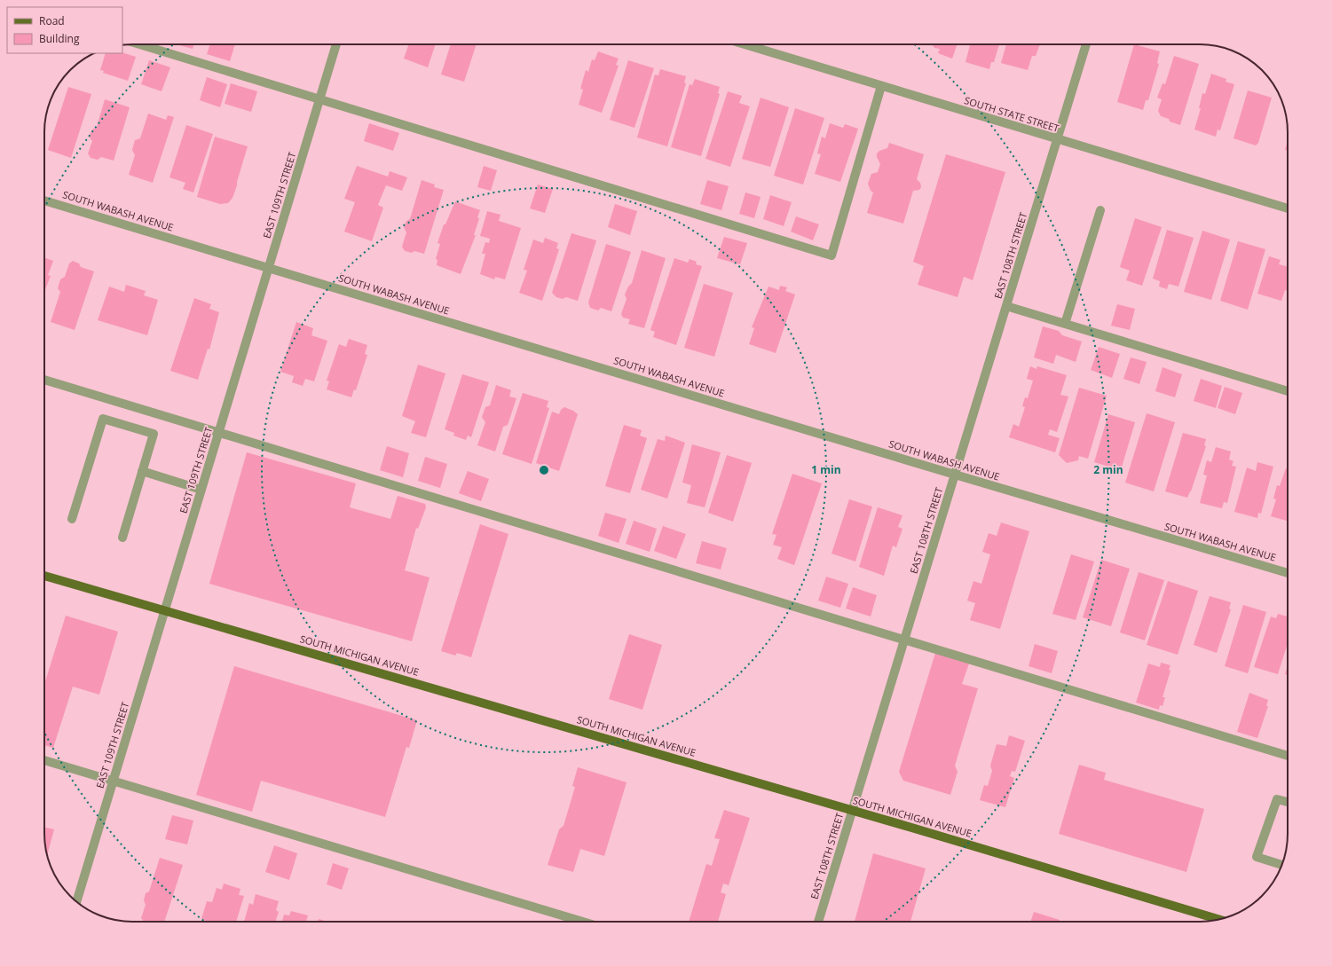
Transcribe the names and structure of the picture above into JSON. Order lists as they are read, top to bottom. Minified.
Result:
{"streets":{"main road":["SOUTH MICHIGAN AVENUE"],"street":["SOUTH STATE STREET","EAST 109TH STREET","SOUTH WABASH AVENUE","EAST 108TH STREET"]},"crossings":[["SOUTH STATE STREET","EAST 108TH STREET"],["EAST 109TH STREET","SOUTH WABASH AVENUE"],["EAST 109TH STREET","SOUTH MICHIGAN AVENUE"],["SOUTH WABASH AVENUE","EAST 108TH STREET"],["EAST 108TH STREET","SOUTH MICHIGAN AVENUE"]],"legend":["Road","Building"],"rings":["1 min","2 min"]}
